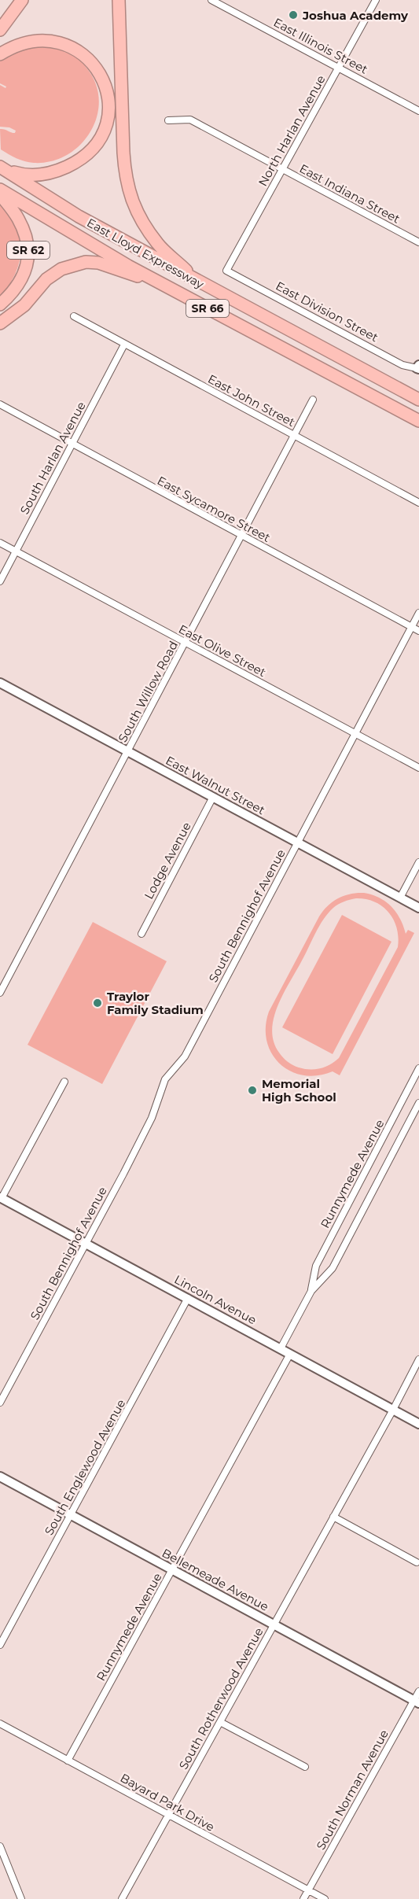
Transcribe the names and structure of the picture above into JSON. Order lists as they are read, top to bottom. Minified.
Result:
{"streets":{"highway":["SR 62","East Lloyd Expressway","SR 66"],"street":["East Illinois Street","North Harlan Avenue","East Indiana Street","East Division Street","East John Street","South Harlan Avenue","East Sycamore Street","East Olive Street","South Willow Road","East Walnut Street","Lodge Avenue","South Bennighof Avenue","Runnymede Avenue","Lincoln Avenue","South Englewood Avenue","Bellemeade Avenue","South Rotherwood Avenue","South Norman Avenue","Bayard Park Drive"]},"crossings":[["East Illinois Street","North Harlan Avenue"],["North Harlan Avenue","East Indiana Street"],["North Harlan Avenue","East Division Street"],["East Lloyd Expressway","SR 66"],["East John Street","South Harlan Avenue"],["East John Street","South Willow Road"],["South Harlan Avenue","East Sycamore Street"],["South Harlan Avenue","East Olive Street"],["East Sycamore Street","South Willow Road"],["East Sycamore Street","South Bennighof Avenue"],["East Olive Street","South Willow Road"],["East Olive Street","South Bennighof Avenue"],["South Willow Road","East Walnut Street"],["East Walnut Street","Lodge Avenue"],["East Walnut Street","South Bennighof Avenue"],["South Bennighof Avenue","Lincoln Avenue"],["Runnymede Avenue","Lincoln Avenue"],["Runnymede Avenue","Bellemeade Avenue"],["Runnymede Avenue","Bayard Park Drive"],["Lincoln Avenue","South Englewood Avenue"],["Lincoln Avenue","South Rotherwood Avenue"],["South Englewood Avenue","Bellemeade Avenue"],["Bellemeade Avenue","South Rotherwood Avenue"],["Bellemeade Avenue","South Norman Avenue"],["South Rotherwood Avenue","Bayard Park Drive"],["South Norman Avenue","Bayard Park Drive"]],"places":["Joshua Academy","Traylor Family Stadium","Memorial High School"]}
